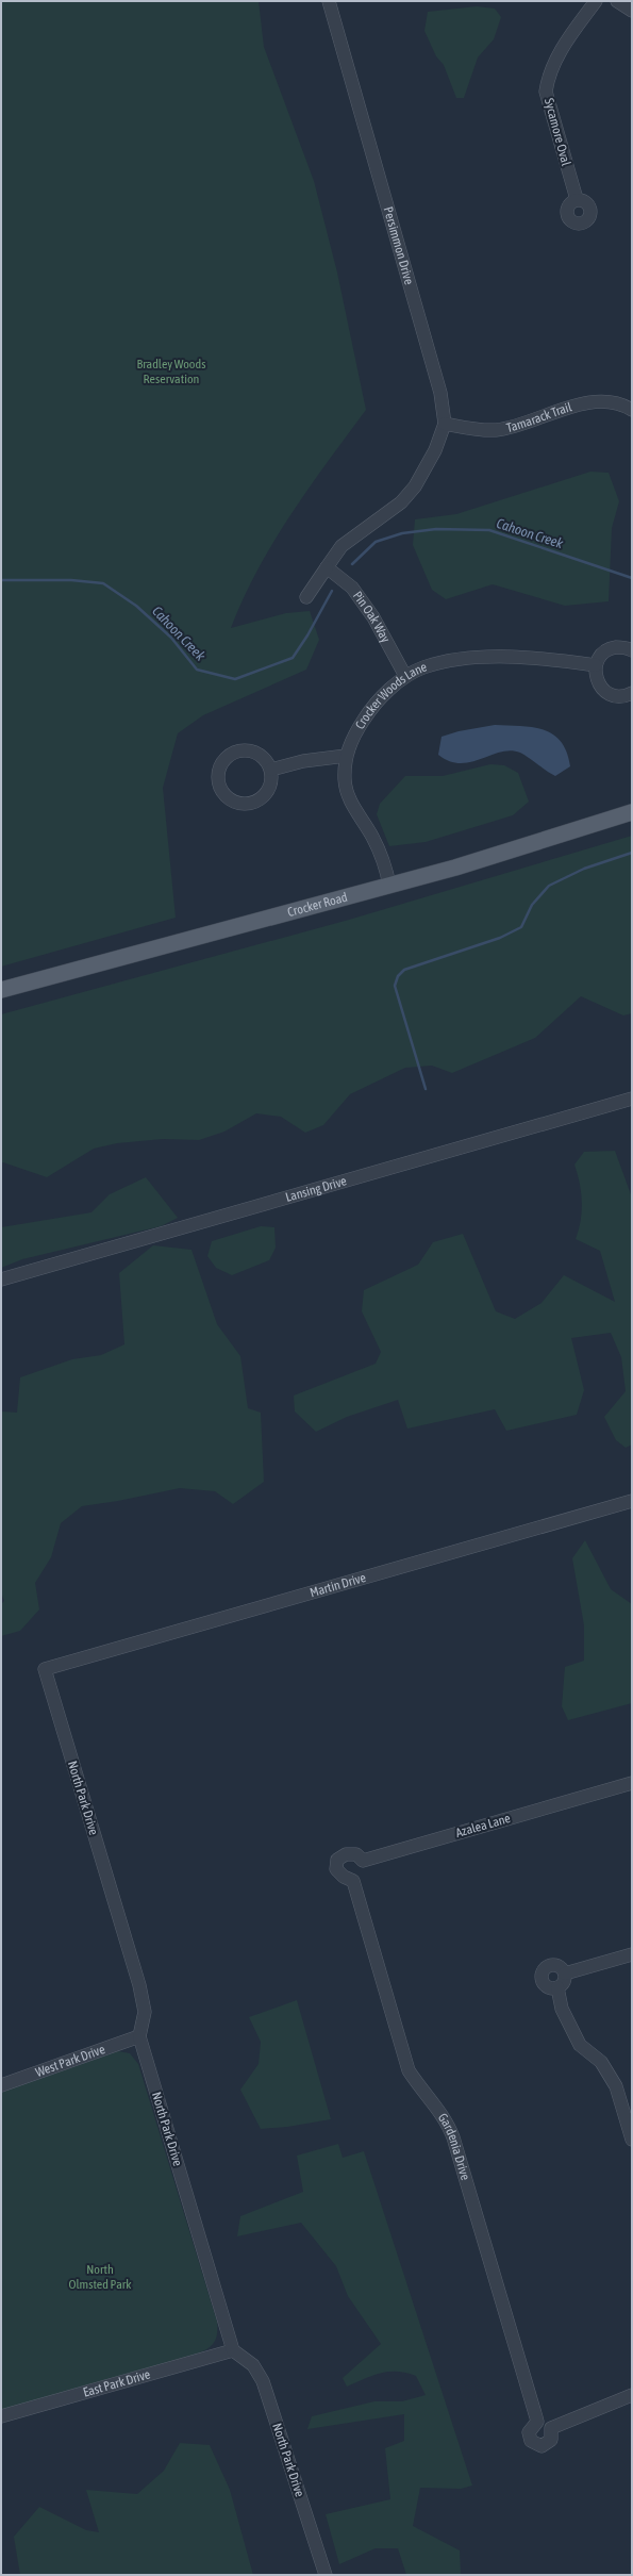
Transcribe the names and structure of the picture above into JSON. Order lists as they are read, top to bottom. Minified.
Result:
{"streets":{"main road":["Crocker Road"],"street":["Sycamore Oval","Persimmon Drive","Tamarack Trail","Pin Oak Way","Crocker Woods Lane","Lansing Drive","Martin Drive","North Park Drive","Azalea Lane","West Park Drive","Gardenia Drive","East Park Drive"]},"crossings":[["Persimmon Drive","Tamarack Trail"],["Persimmon Drive","Pin Oak Way"],["Pin Oak Way","Crocker Woods Lane"],["Crocker Woods Lane","Crocker Road"],["Martin Drive","North Park Drive"],["North Park Drive","West Park Drive"],["North Park Drive","East Park Drive"],["Azalea Lane","Gardenia Drive"]],"water":["Cahoon Creek"],"parks":["Bradley Woods Reservation","North Olmsted Park"]}
